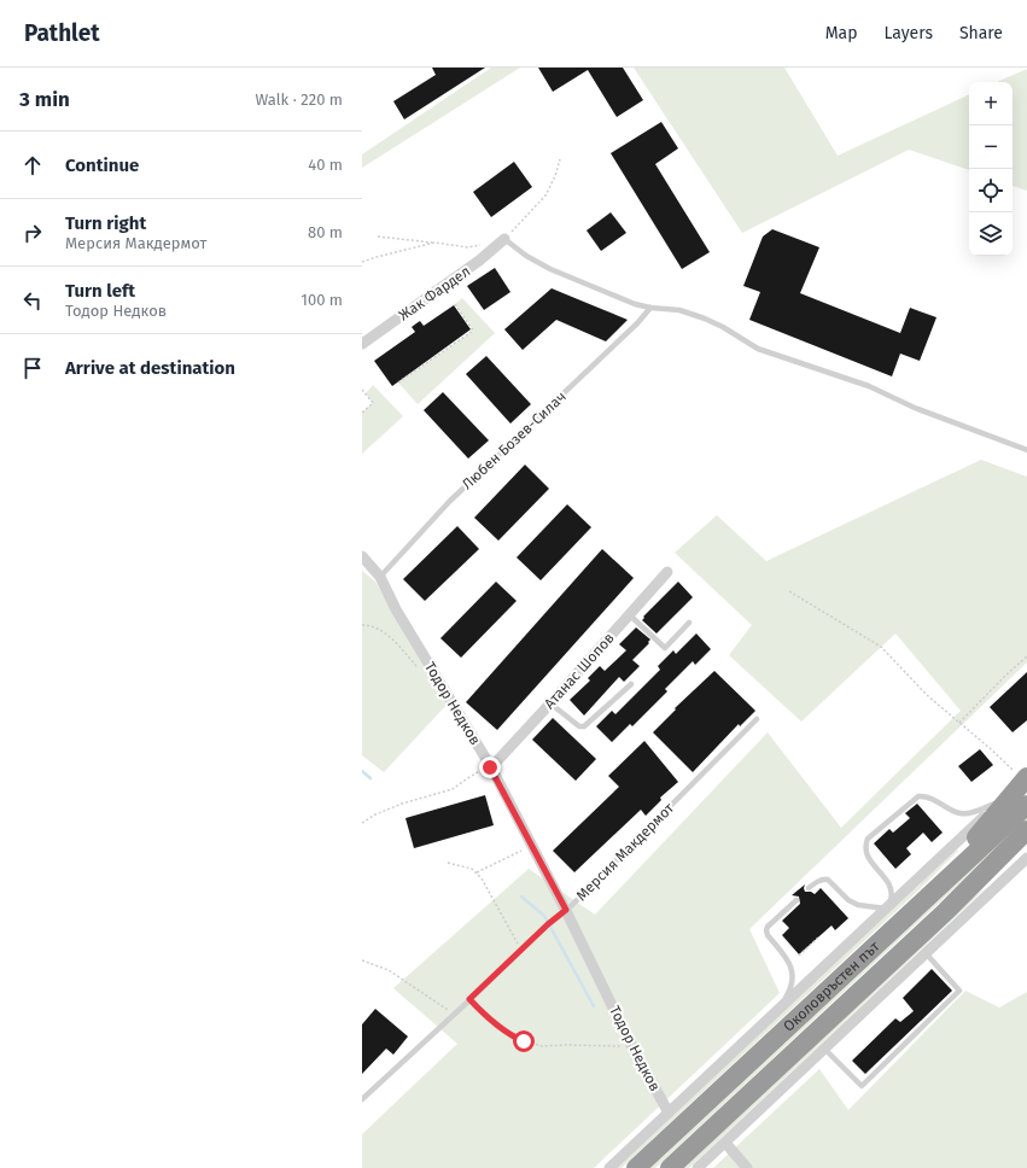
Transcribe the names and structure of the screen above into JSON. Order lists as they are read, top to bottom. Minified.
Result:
{"streets":{"highway":["Околовръстен път"],"street":["Жак Фардел","Атанас Шопов","Тодор Недков"],"lane":["Любен Бозев-Силач","Мерсия Макдермот"]},"crossings":[["Любен Бозев-Силач","Тодор Недков"],["Атанас Шопов","Тодор Недков"],["Тодор Недков","Мерсия Макдермот"]],"page":{"header":"Pathlet","nav":["Map","Layers","Share"],"heading":["3 min","Walk · 220 m"],"map_buttons":["+","−"],"list":[["Continue","40 m"],["Turn right","Мерсия Макдермот","80 m"],["Turn left","Тодор Недков","100 m"],"Arrive at destination"]}}
